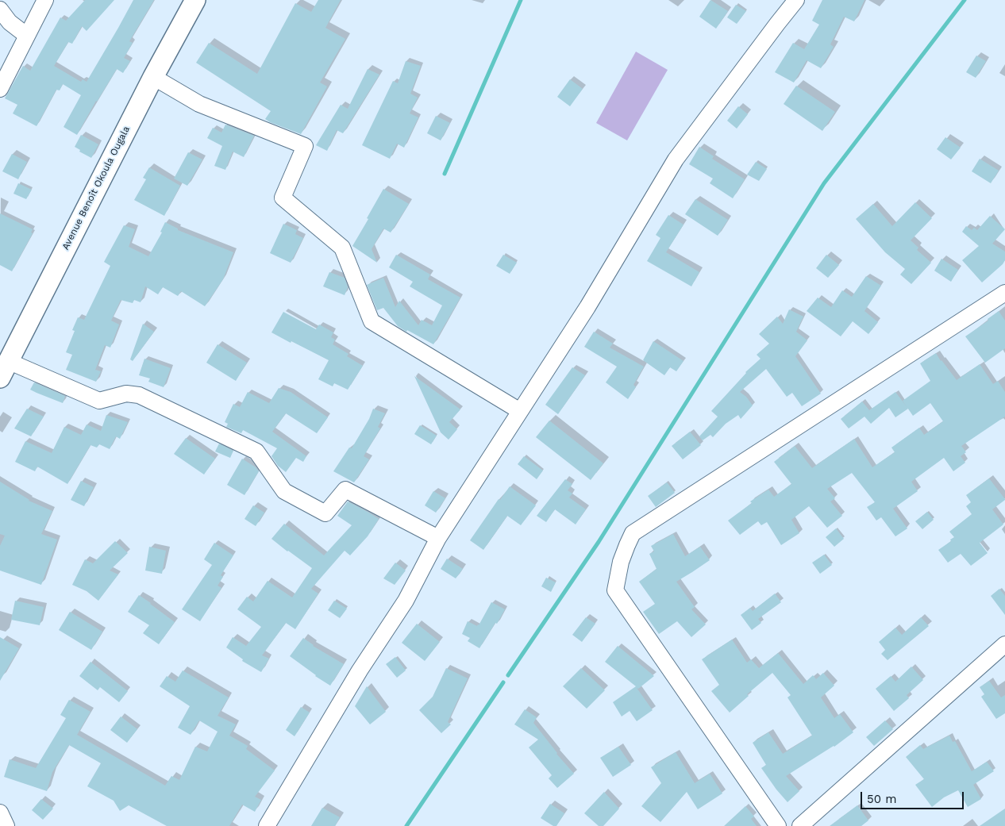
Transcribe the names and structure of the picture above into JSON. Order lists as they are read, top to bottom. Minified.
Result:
{"streets":{"street":["Avenue Benoît Okoula Ougala"]},"scale_bar":"50 m"}
